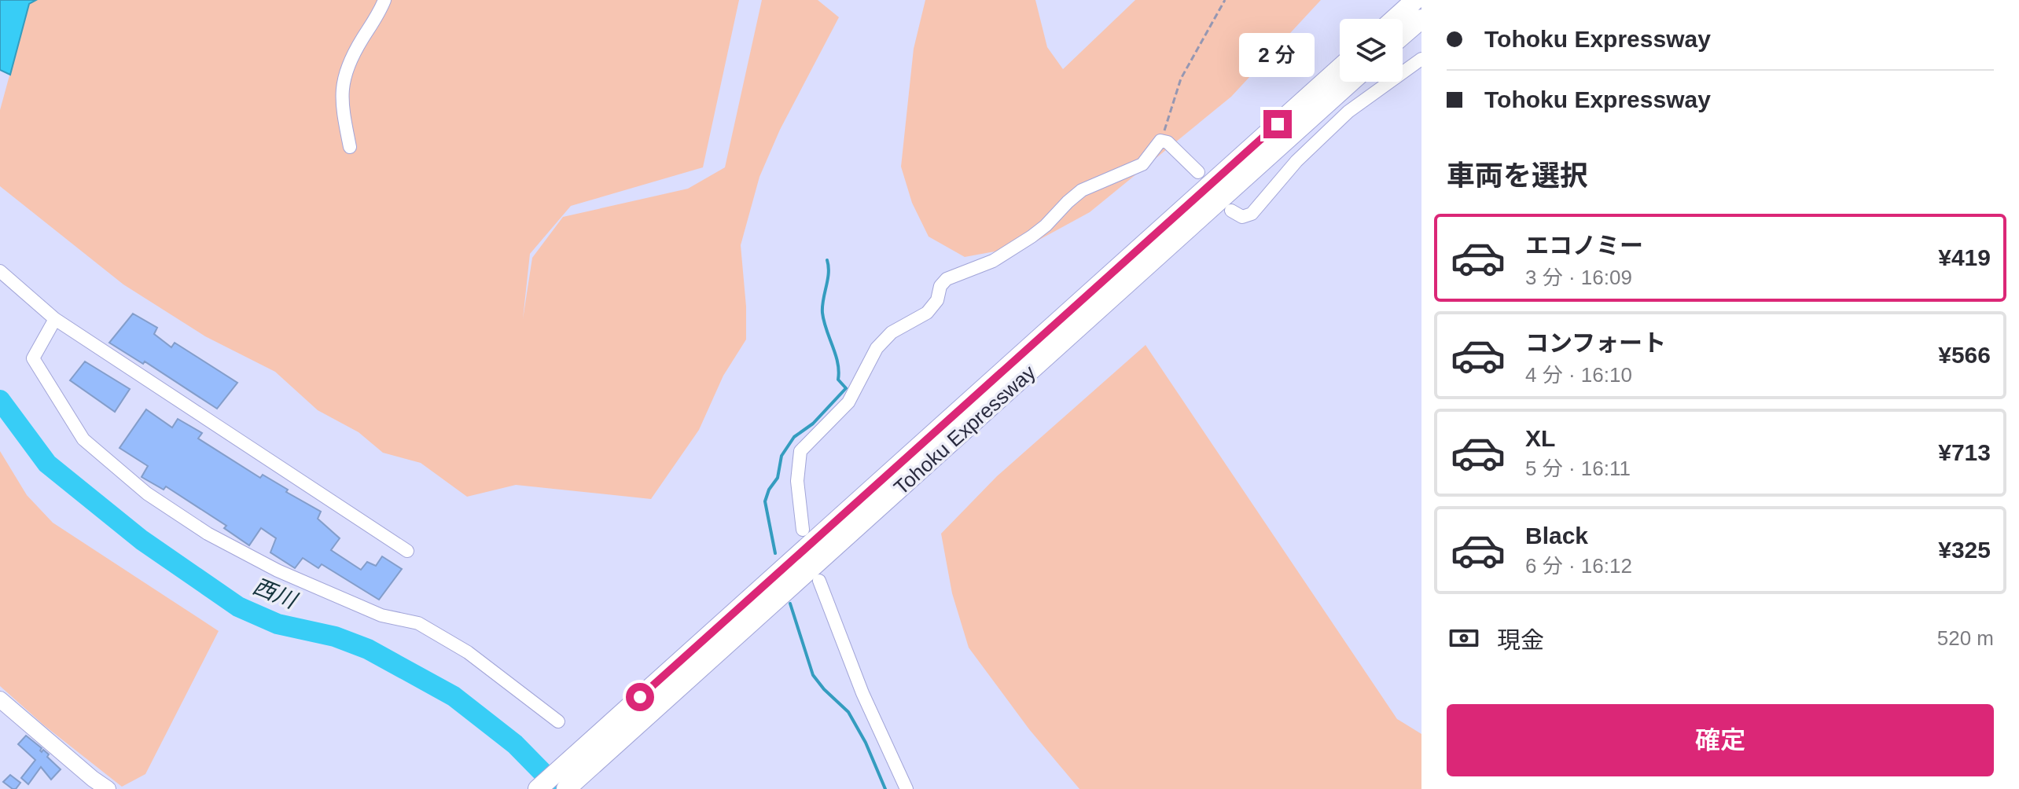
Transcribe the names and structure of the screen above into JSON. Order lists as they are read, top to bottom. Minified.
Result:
{"streets":{"highway":["Tohoku Expressway"]},"water":["西川"],"page":{"banner":["Tohoku Expressway","Tohoku Expressway"],"bubble":"2 分","heading":"車両を選択","list":[{"name":"エコノミー","note":"3 分 · 16:09","value":"¥419"},{"name":"コンフォート","note":"4 分 · 16:10","value":"¥566"},{"name":"XL","note":"5 分 · 16:11","value":"¥713"},{"name":"Black","note":"6 分 · 16:12","value":"¥325"}],"pay":["現金","520 m"],"buttons":"確定"}}
